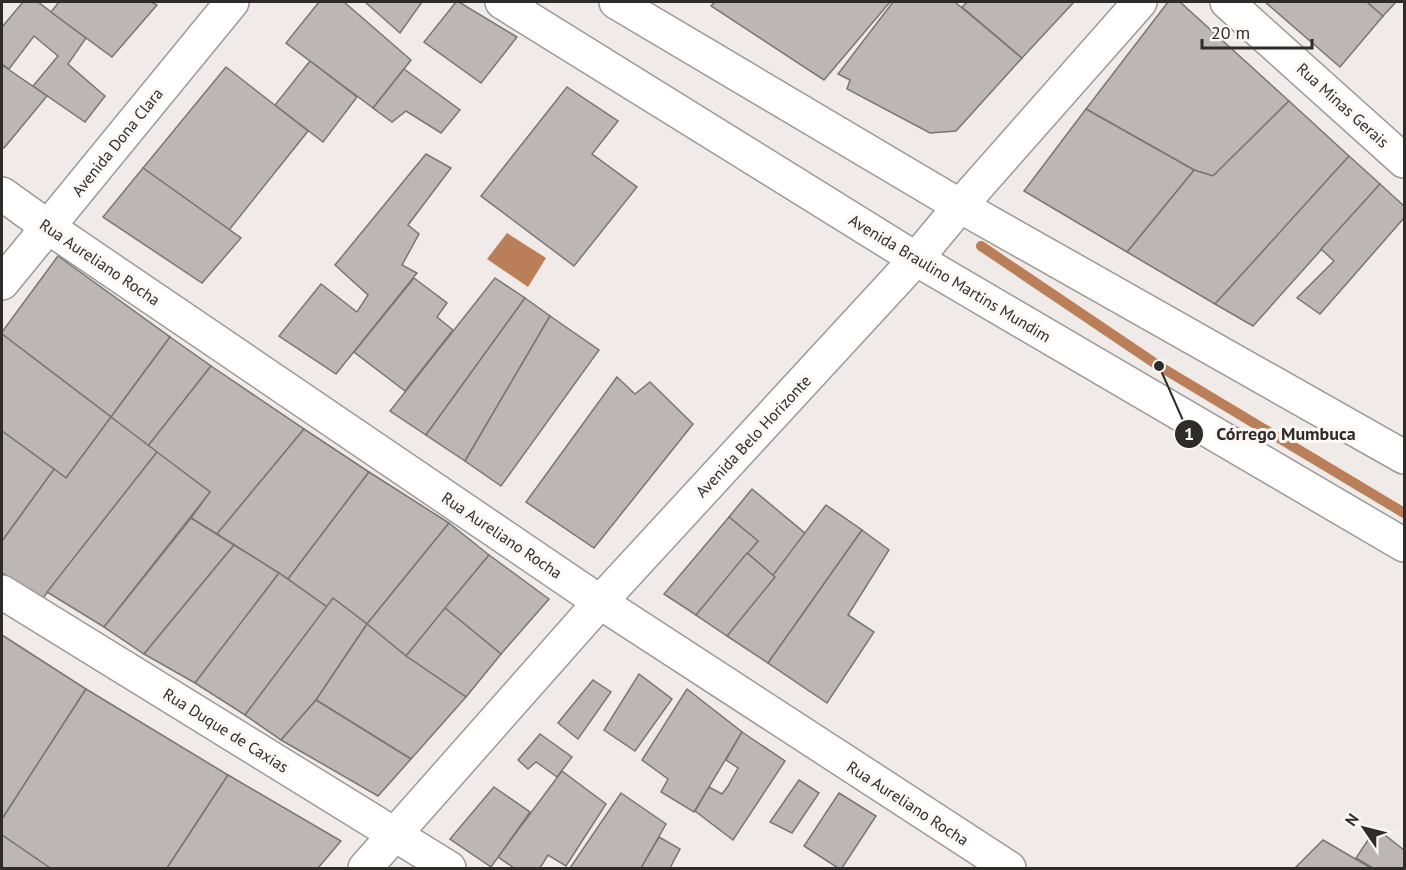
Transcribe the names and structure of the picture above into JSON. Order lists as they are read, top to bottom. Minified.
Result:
{"streets":{"street":["Rua Minas Gerais","Avenida Dona Clara","Rua Aureliano Rocha","Avenida Braulino Martins Mundim","Avenida Belo Horizonte","Rua Duque de Caxias"]},"crossings":[["Avenida Dona Clara","Rua Aureliano Rocha"],["Rua Aureliano Rocha","Avenida Belo Horizonte"],["Avenida Braulino Martins Mundim","Avenida Belo Horizonte"],["Avenida Belo Horizonte","Rua Duque de Caxias"]],"places":["Córrego Mumbuca"],"scale_bar":"20 m","north":"top left"}
